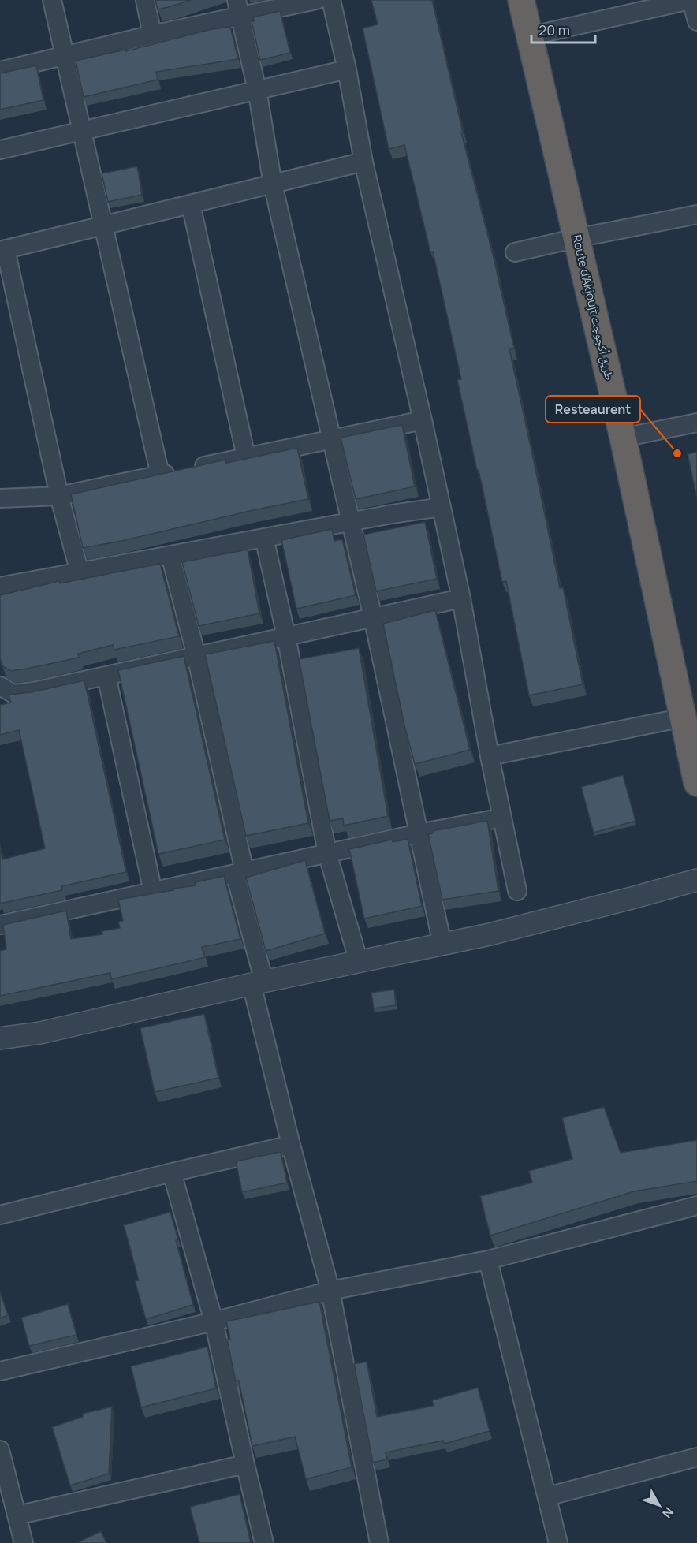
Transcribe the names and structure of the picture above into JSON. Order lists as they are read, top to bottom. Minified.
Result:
{"streets":{"highway":["Route d'Akjoujt طريق أكجوجت"]},"places":["Resteaurent"],"scale_bar":"20 m","north":"bottom right"}
